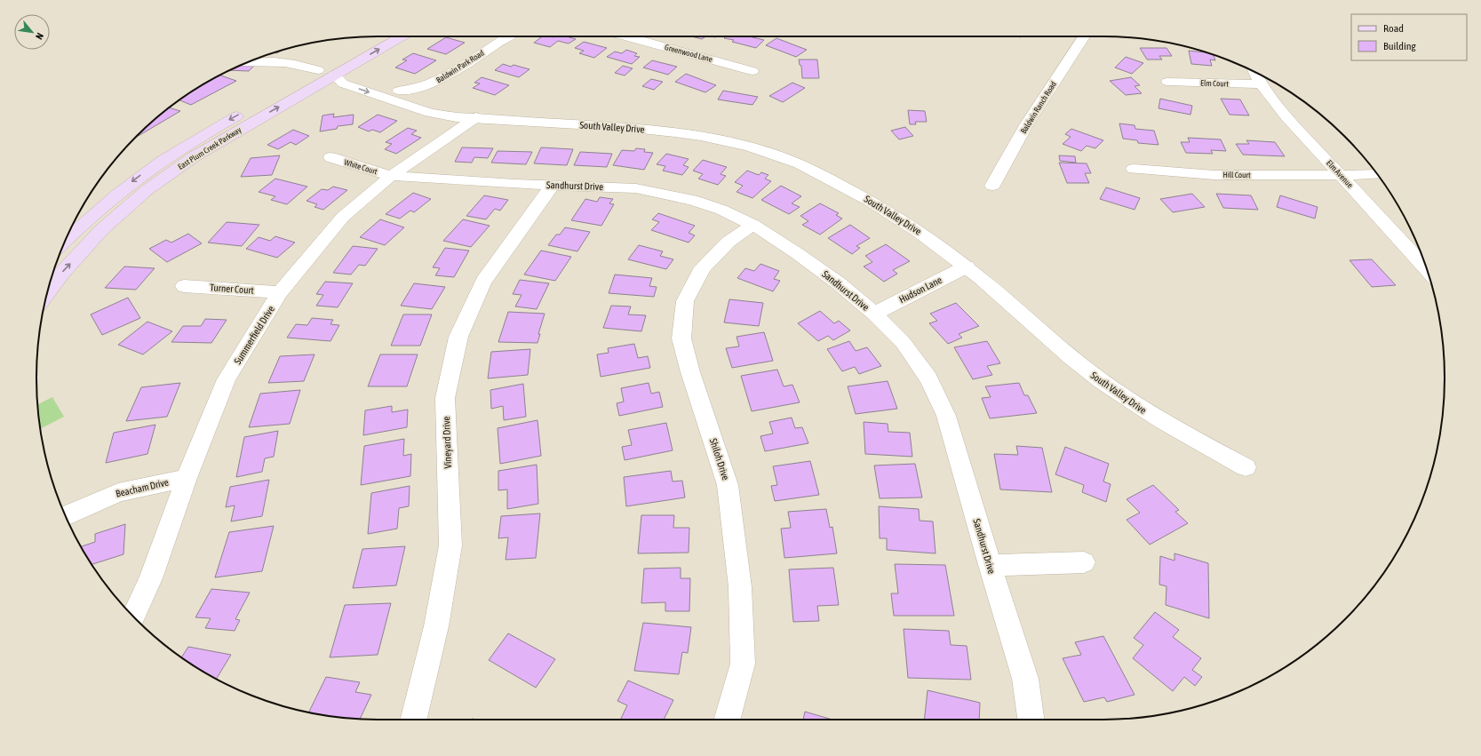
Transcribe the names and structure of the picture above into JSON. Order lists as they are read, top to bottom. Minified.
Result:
{"streets":{"main road":["East Plum Creek Parkway"],"street":["Greenwood Lane","Baldwin Park Road","Elm Court","Baldwin Ranch Road","South Valley Drive","White Court","Elm Avenue","Hill Court","Sandhurst Drive","Turner Court","Hudson Lane","Summerfield Drive","Vineyard Drive","Shiloh Drive","Beacham Drive"]},"crossings":[["Baldwin Park Road","South Valley Drive"],["Elm Court","Elm Avenue"],["South Valley Drive","East Plum Creek Parkway"],["South Valley Drive","Hudson Lane"],["South Valley Drive","Summerfield Drive"],["White Court","Sandhurst Drive"],["White Court","Summerfield Drive"],["Elm Avenue","Hill Court"],["Sandhurst Drive","Hudson Lane"],["Sandhurst Drive","Summerfield Drive"],["Sandhurst Drive","Vineyard Drive"],["Sandhurst Drive","Shiloh Drive"],["Turner Court","Summerfield Drive"],["Summerfield Drive","Beacham Drive"]],"legend":["Road","Building"],"north":"bottom right"}
